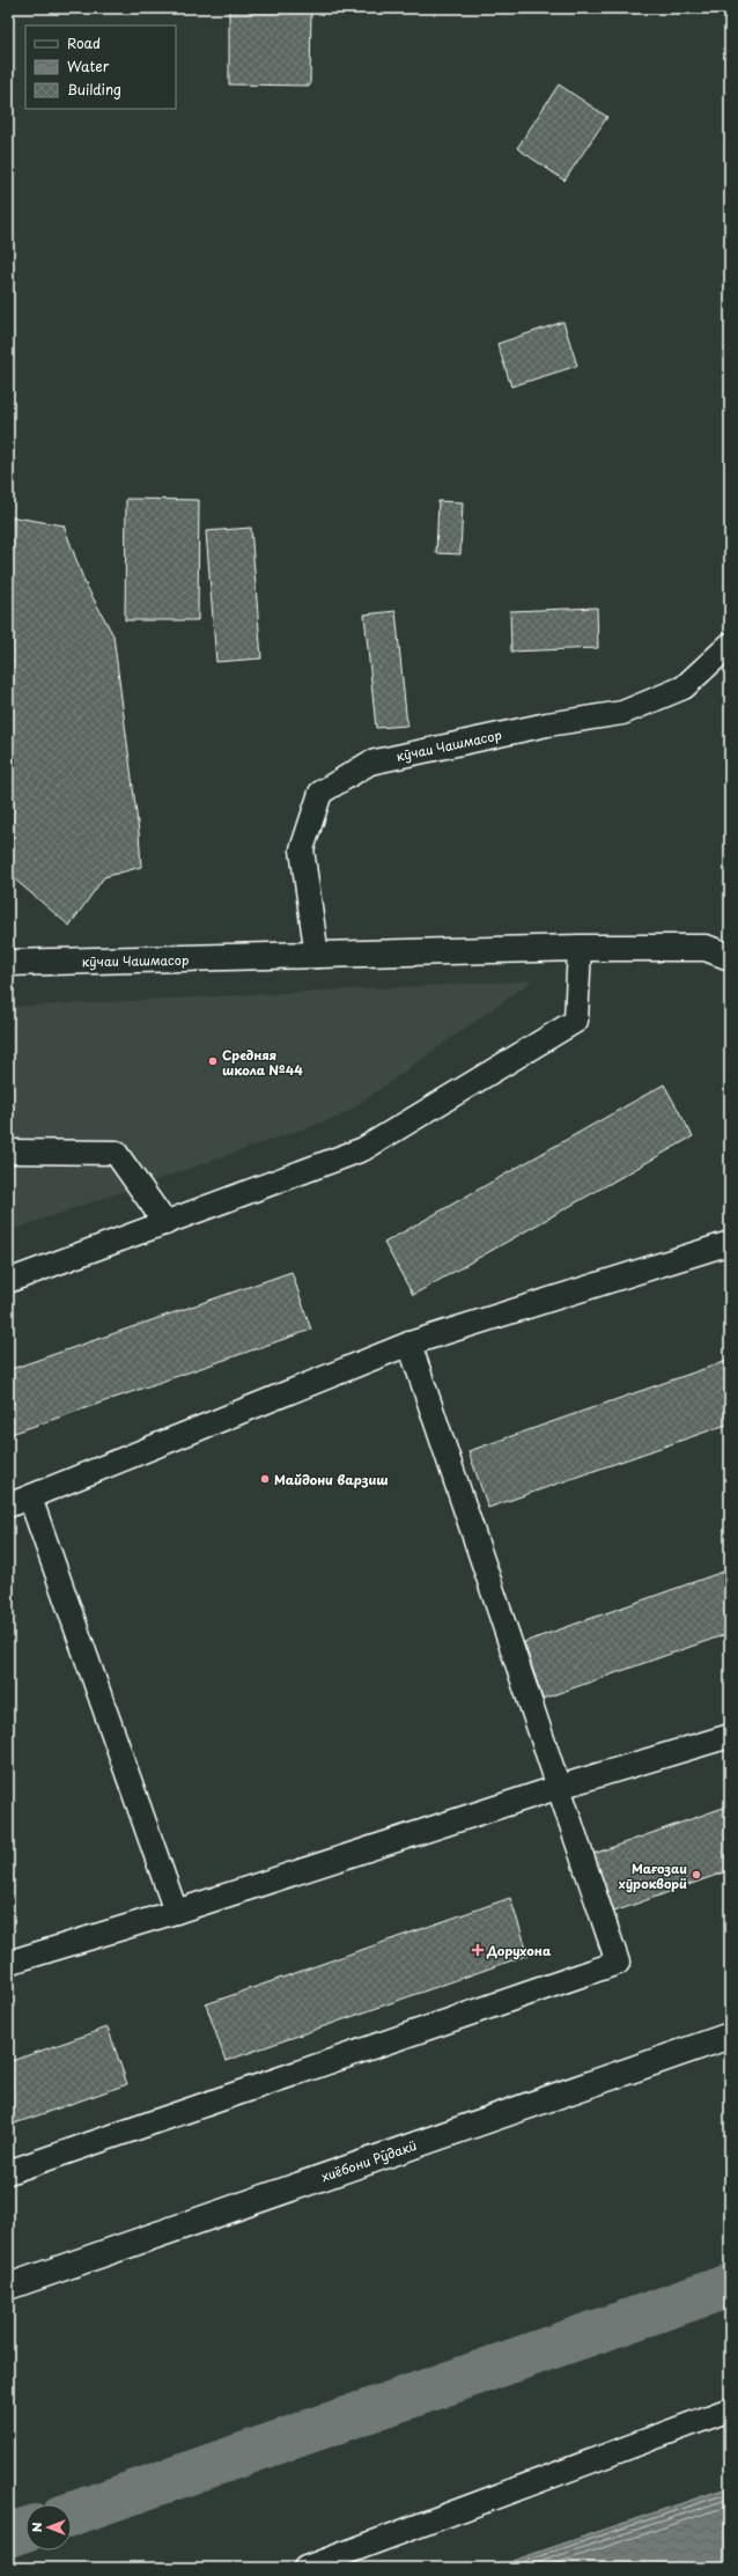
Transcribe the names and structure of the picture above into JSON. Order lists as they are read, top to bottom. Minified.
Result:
{"streets":{"main road":["кӯчаи Чашмасор","хиёбони Рӯдакӣ"]},"places":{"other":["Средняя школа №44","Майдони варзиш","Мағозаи хӯрокворӣ"],"health":["Дорухона"]},"legend":["Road","Water","Building"],"north":"left"}
